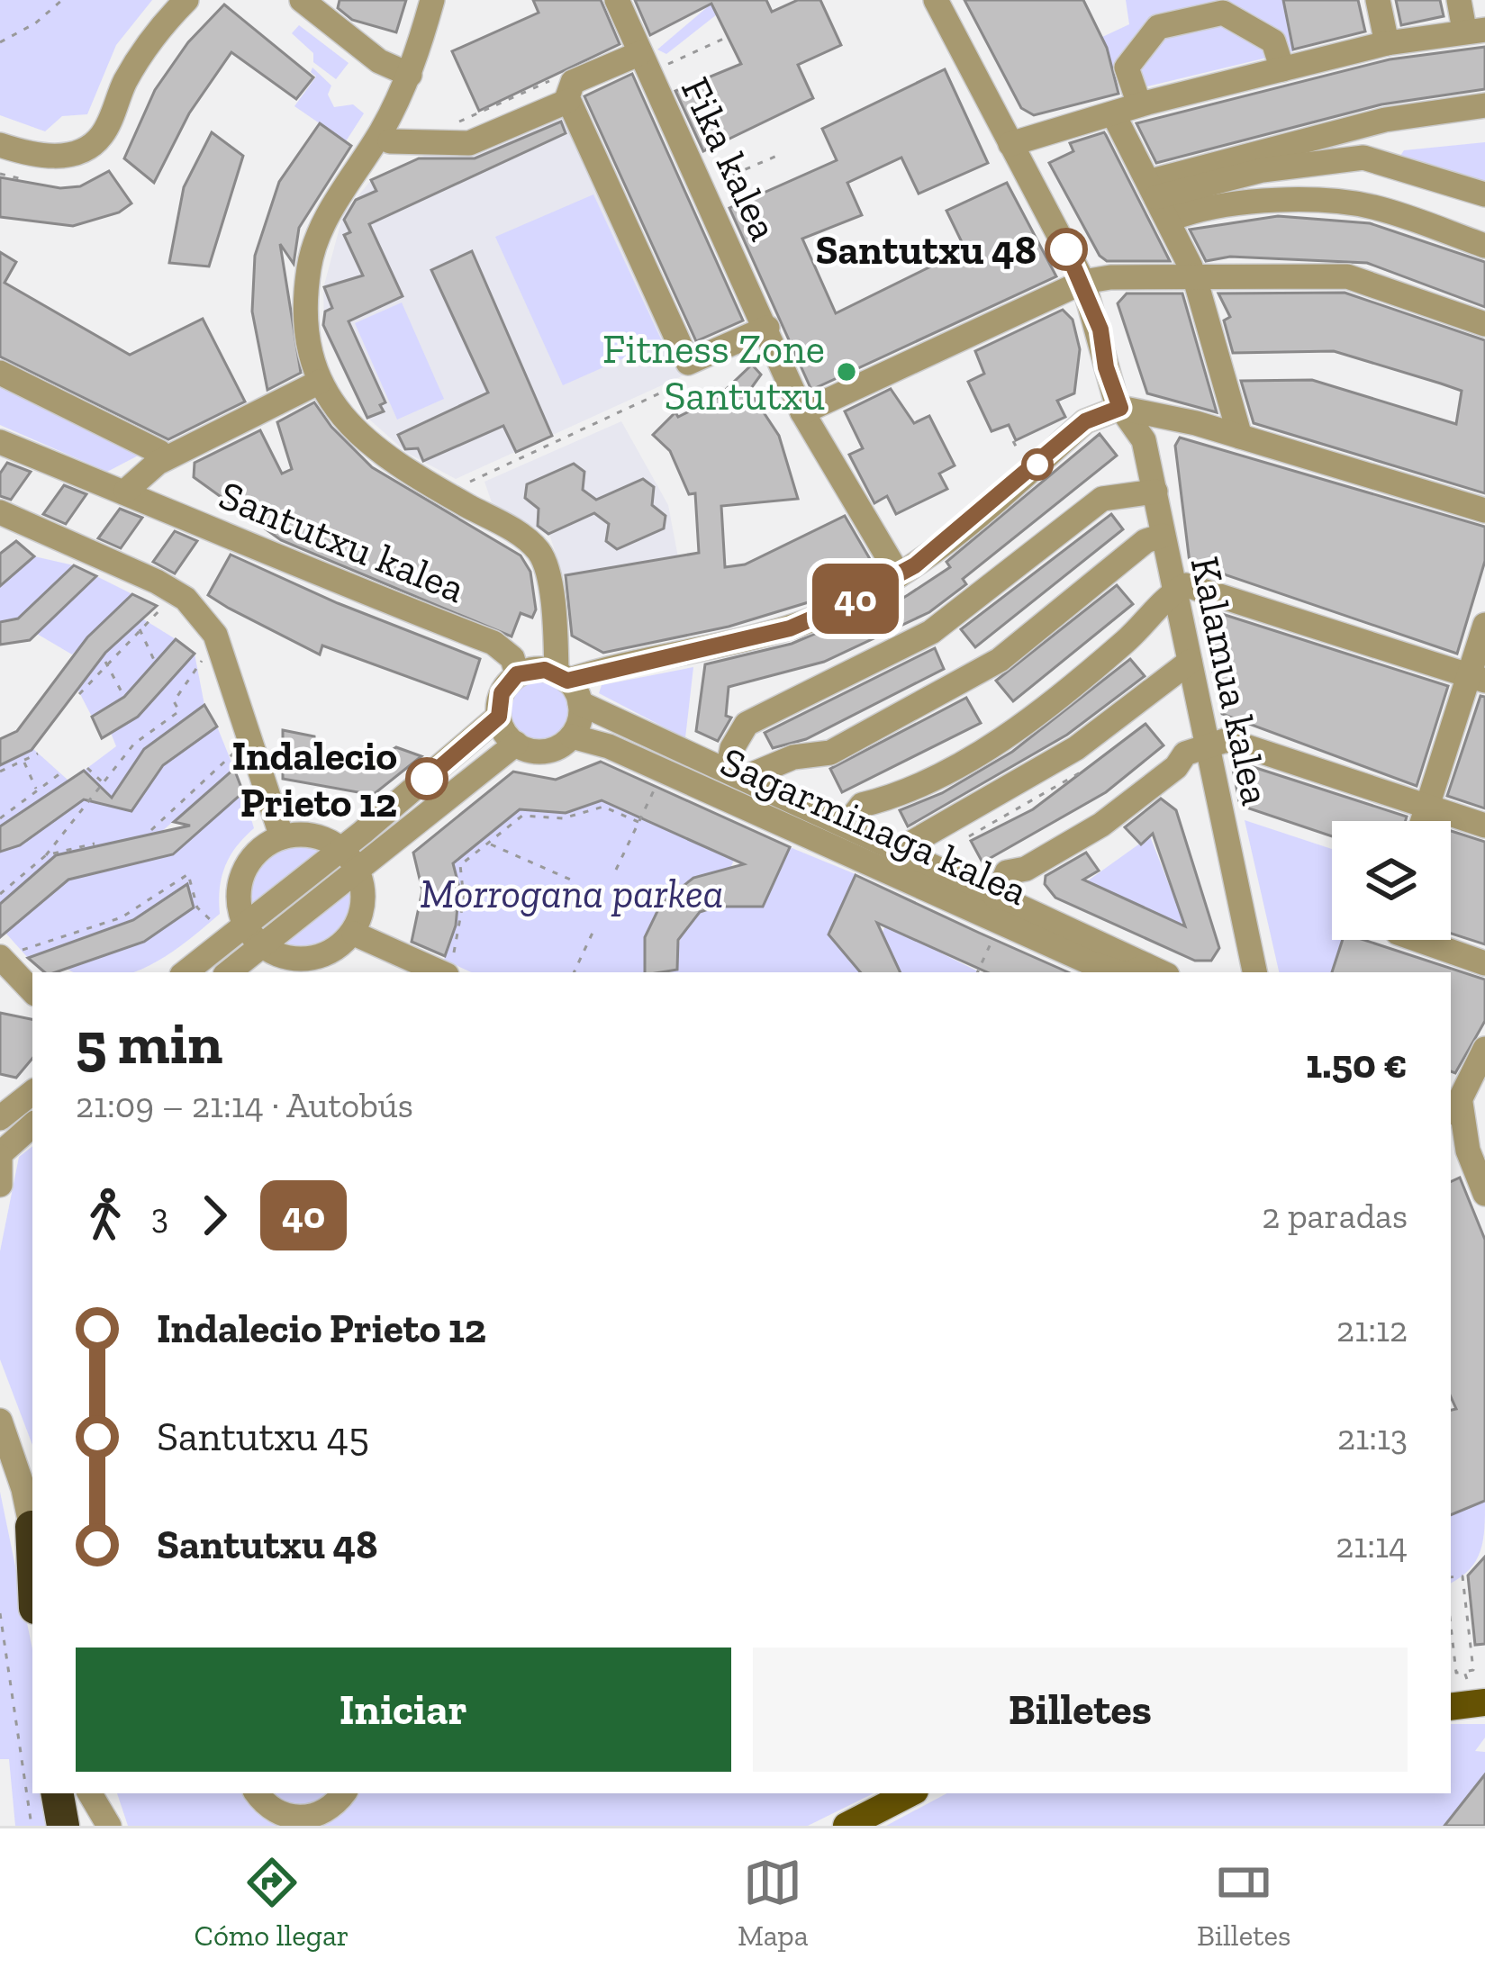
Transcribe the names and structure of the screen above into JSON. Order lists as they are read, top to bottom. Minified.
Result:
{"streets":{"street":["Fika kalea","Santutxu kalea","Kalamua kalea","Sagarminaga kalea"]},"crossings":[["Santutxu kalea","Sagarminaga kalea"]],"parks":["Morrogana parkea"],"places":["Santutxu 48","Fitness Zone Santutxu","Indalecio Prieto 12"],"lines":["bus line 40"],"page":{"on_map":"40","heading":["5 min","21:09 – 21:14 · Autobús","1.50 €"],"legs":["3","40","2 paradas"],"list":[{"name":"Indalecio Prieto 12","value":"21:12"},{"name":"Santutxu 45","value":"21:13"},{"name":"Santutxu 48","value":"21:14"}],"buttons":["Iniciar","Billetes"],"tabs":["Cómo llegar","Mapa","Billetes"]}}
